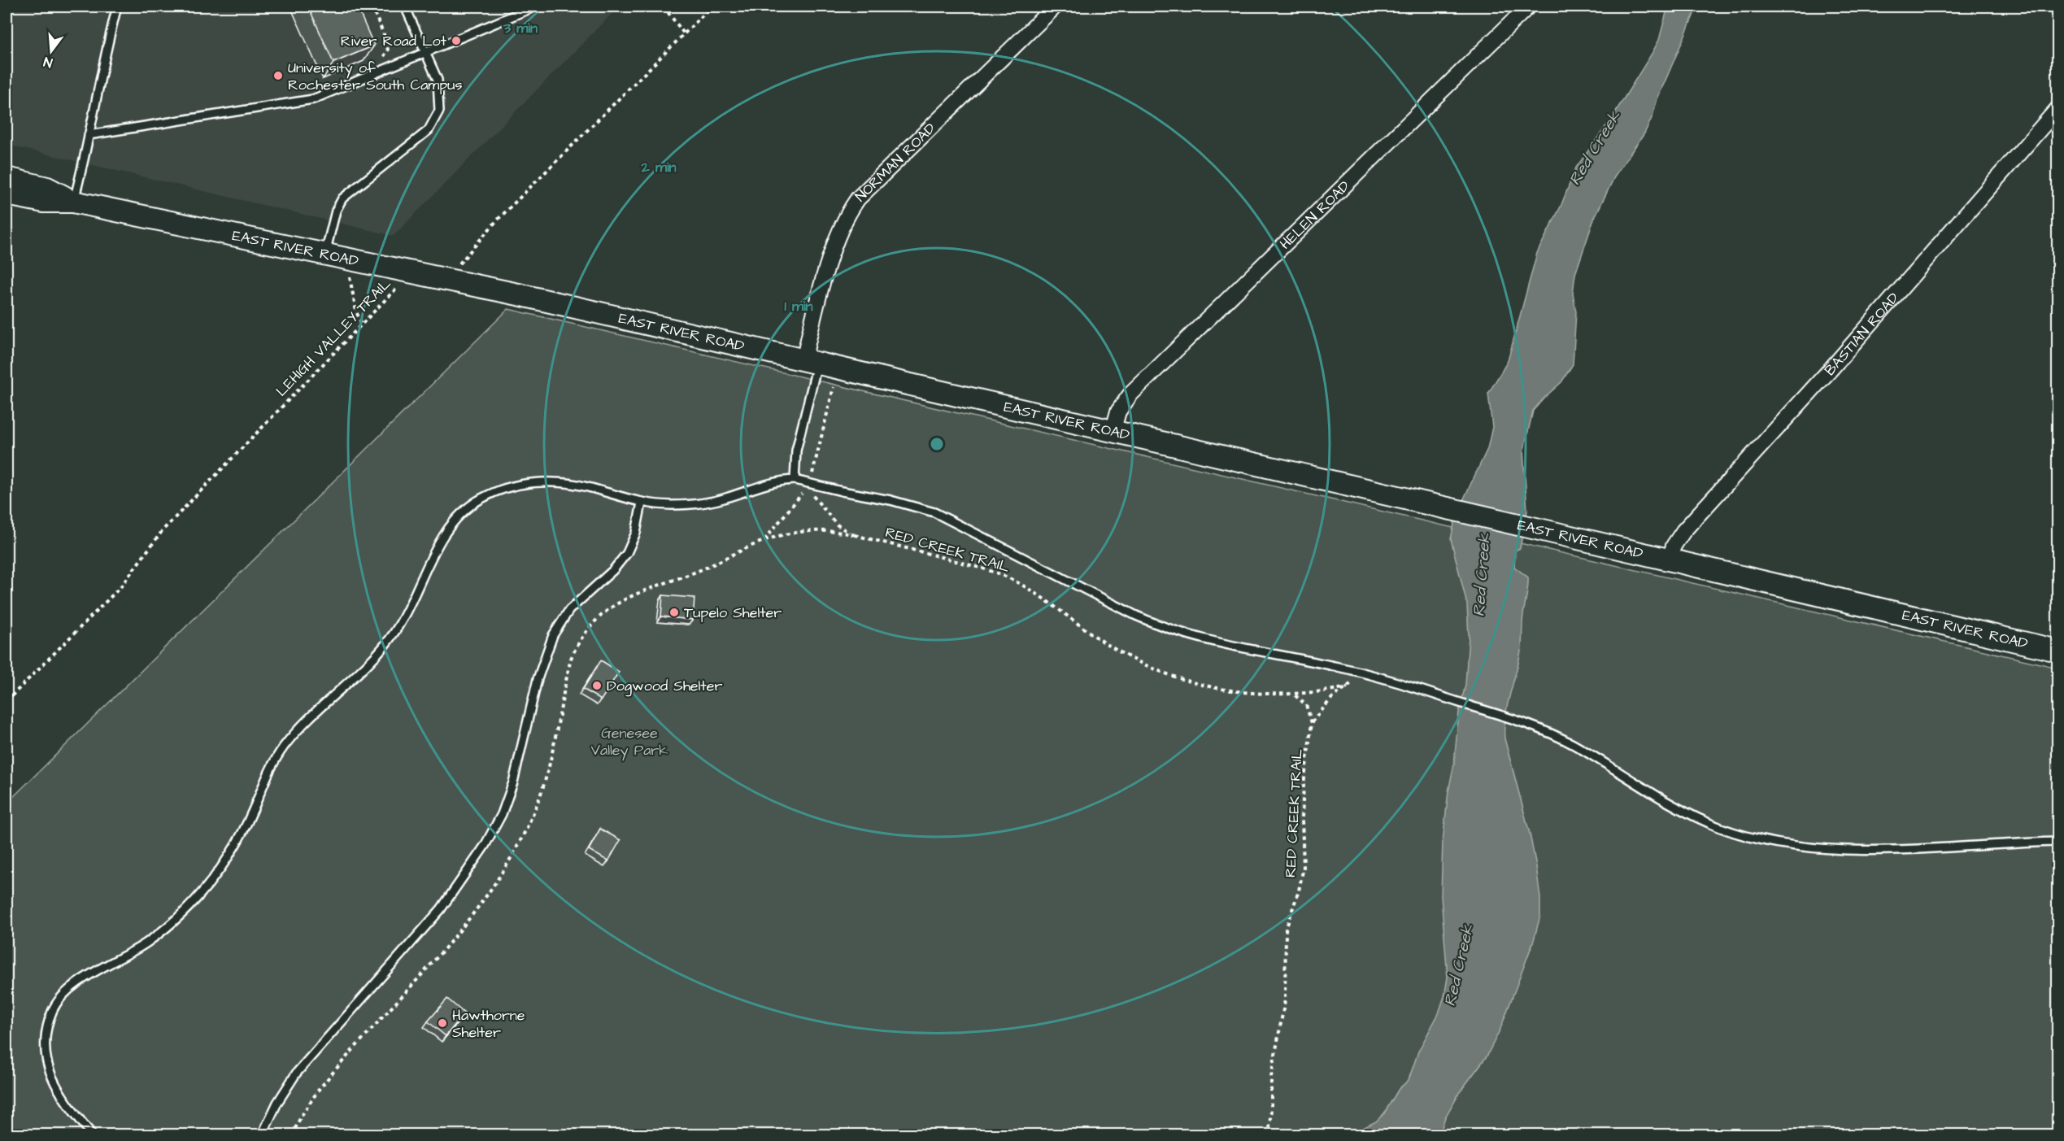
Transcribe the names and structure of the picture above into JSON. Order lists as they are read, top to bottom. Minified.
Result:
{"streets":{"street":["NORMAN ROAD","HELEN ROAD","EAST RIVER ROAD","BASTIAN ROAD"],"path":["LEHIGH VALLEY TRAIL","RED CREEK TRAIL"]},"crossings":[["NORMAN ROAD","EAST RIVER ROAD"],["HELEN ROAD","EAST RIVER ROAD"],["EAST RIVER ROAD","BASTIAN ROAD"]],"water":["Red Creek"],"parks":["Genesee Valley Park"],"places":["River Road Lot","University of Rochester South Campus","Tupelo Shelter","Dogwood Shelter","Hawthorne Shelter"],"north":"bottom","rings":["3 min","2 min","1 min"]}
